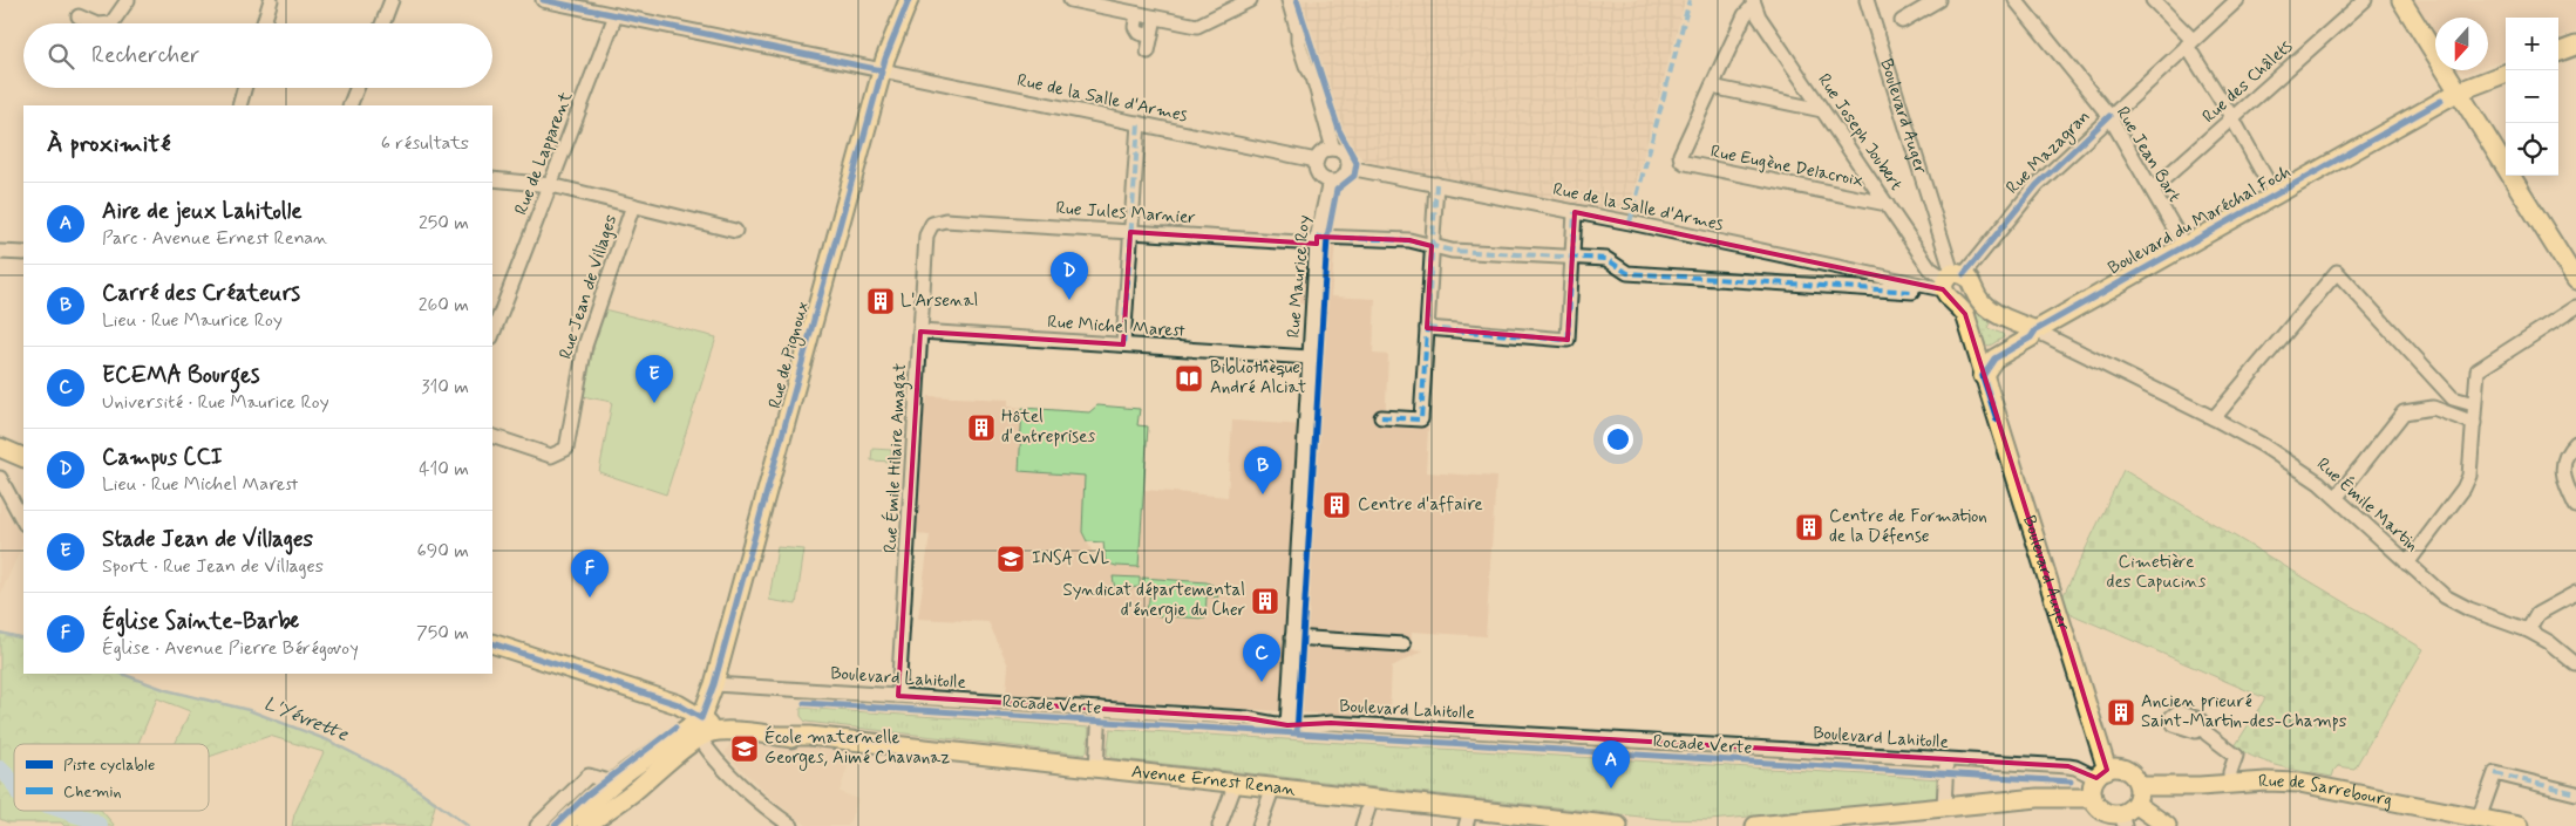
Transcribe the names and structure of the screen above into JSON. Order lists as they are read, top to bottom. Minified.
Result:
{"streets":{"main road":["Boulevard Auger","Boulevard du Maréchal Foch","Rue de Pignoux","Avenue Ernest Renan","Rue de Sarrebourg"],"street":["Rue des Châlets","Rue de la Salle d'Armes","Rue Joseph Joubert","Rue Mazagran","Rue de Lapparent","Rue Jean Bart","Rue Eugène Delacroix","Rue Jules Marnier","Rue Maurice Roy","Rue Jean de Villages","Rue Michel Marest","Rue Émile Hilaire Amagat","Rue Émile Martin","Boulevard Lahitolle"],"cycle path":["Rocade Verte"]},"crossings":[["Rue des Châlets","Rue Jean Bart"],["Rue de la Salle d'Armes","Rue de Lapparent"],["Rue de la Salle d'Armes","Rue Jules Marnier"],["Rue de la Salle d'Armes","Rue Maurice Roy"],["Rue de la Salle d'Armes","Rue de Pignoux"],["Boulevard Auger","Rue Joseph Joubert"],["Boulevard Auger","Rue Mazagran"],["Boulevard Auger","Boulevard du Maréchal Foch"],["Boulevard Auger","Boulevard Lahitolle"],["Boulevard Auger","Rue de Sarrebourg"],["Rue Joseph Joubert","Rue Mazagran"],["Rue Joseph Joubert","Rue Eugène Delacroix"],["Rue Mazagran","Rue Jean Bart"],["Rue Jean Bart","Boulevard du Maréchal Foch"],["Rue Jules Marnier","Rue Maurice Roy"],["Rue Jules Marnier","Rue Émile Hilaire Amagat"],["Boulevard du Maréchal Foch","Rue Émile Martin"],["Rue Maurice Roy","Rue Michel Marest"],["Rue Maurice Roy","Boulevard Lahitolle"],["Rue Michel Marest","Rue Émile Hilaire Amagat"],["Rue de Pignoux","Boulevard Lahitolle"],["Rue de Pignoux","Avenue Ernest Renan"],["Rue Émile Hilaire Amagat","Boulevard Lahitolle"],["Boulevard Lahitolle","Rue de Sarrebourg"]],"water":["L'Yévrette"],"parks":["Cimetière des Capucins"],"places":{"building":["L'Arsenal","Hôtel d'entreprises","Centre d'affaire","Centre de Formation de la Défense","Syndicat départemental d'énergie du Cher","Ancien prieuré Saint-Martin-des-Champs"],"library":["Bibliothèque André Alciat"],"school or university":["INSA CVL","École maternelle Georges, Aimé Chavanaz"]},"legend":["Piste cyclable","Chemin"],"north":"bottom","page":{"map_buttons":["+","−"],"search":"Rechercher","heading":["À proximité","6 résultats"],"list":[{"mark":"A","name":"Aire de jeux Lahitolle","note":"Parc · Avenue Ernest Renan","value":"250 m"},{"mark":"B","name":"Carré des Créateurs","note":"Lieu · Rue Maurice Roy","value":"260 m"},{"mark":"C","name":"ECEMA Bourges","note":"Université · Rue Maurice Roy","value":"310 m"},{"mark":"D","name":"Campus CCI","note":"Lieu · Rue Michel Marest","value":"410 m"},{"mark":"E","name":"Stade Jean de Villages","note":"Sport · Rue Jean de Villages","value":"690 m"},{"mark":"F","name":"Église Sainte-Barbe","note":"Église · Avenue Pierre Bérégovoy","value":"750 m"}],"pins":["D","E","B","F","C","A"]}}
